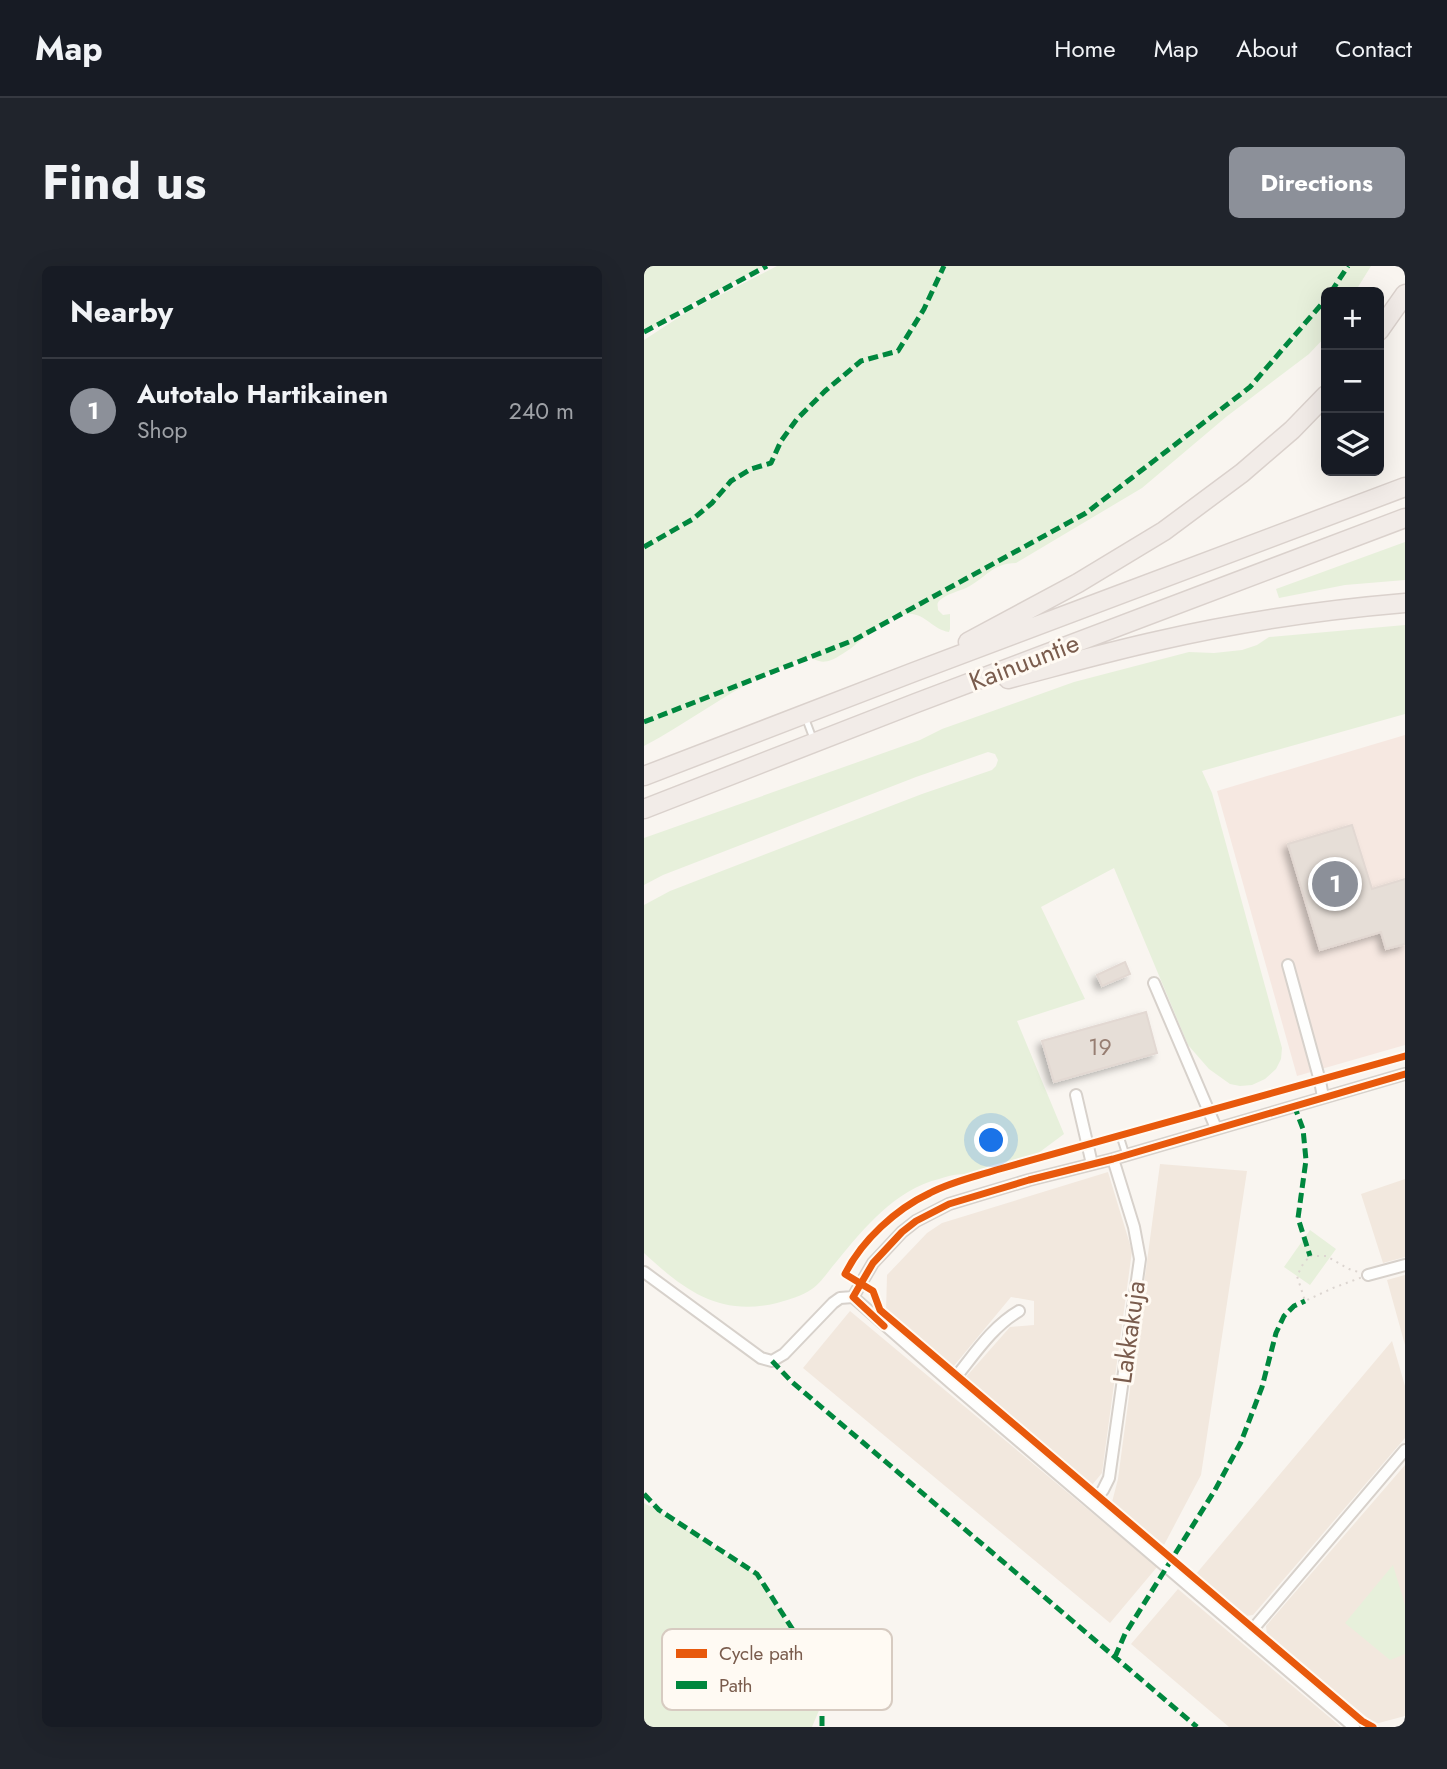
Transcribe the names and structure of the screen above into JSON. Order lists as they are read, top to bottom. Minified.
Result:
{"streets":{"highway":["Kainuuntie"],"street":["Lakkakuja"]},"house_numbers":["19"],"legend":["Cycle path","Path"],"page":{"header":"Map","nav":["Home","Map","About","Contact"],"title":"Find us","buttons":"Directions","heading":"Nearby","map_buttons":["+","−"],"list":[{"mark":"1","name":"Autotalo Hartikainen","note":"Shop","value":"240 m"}],"pins":"1"}}
